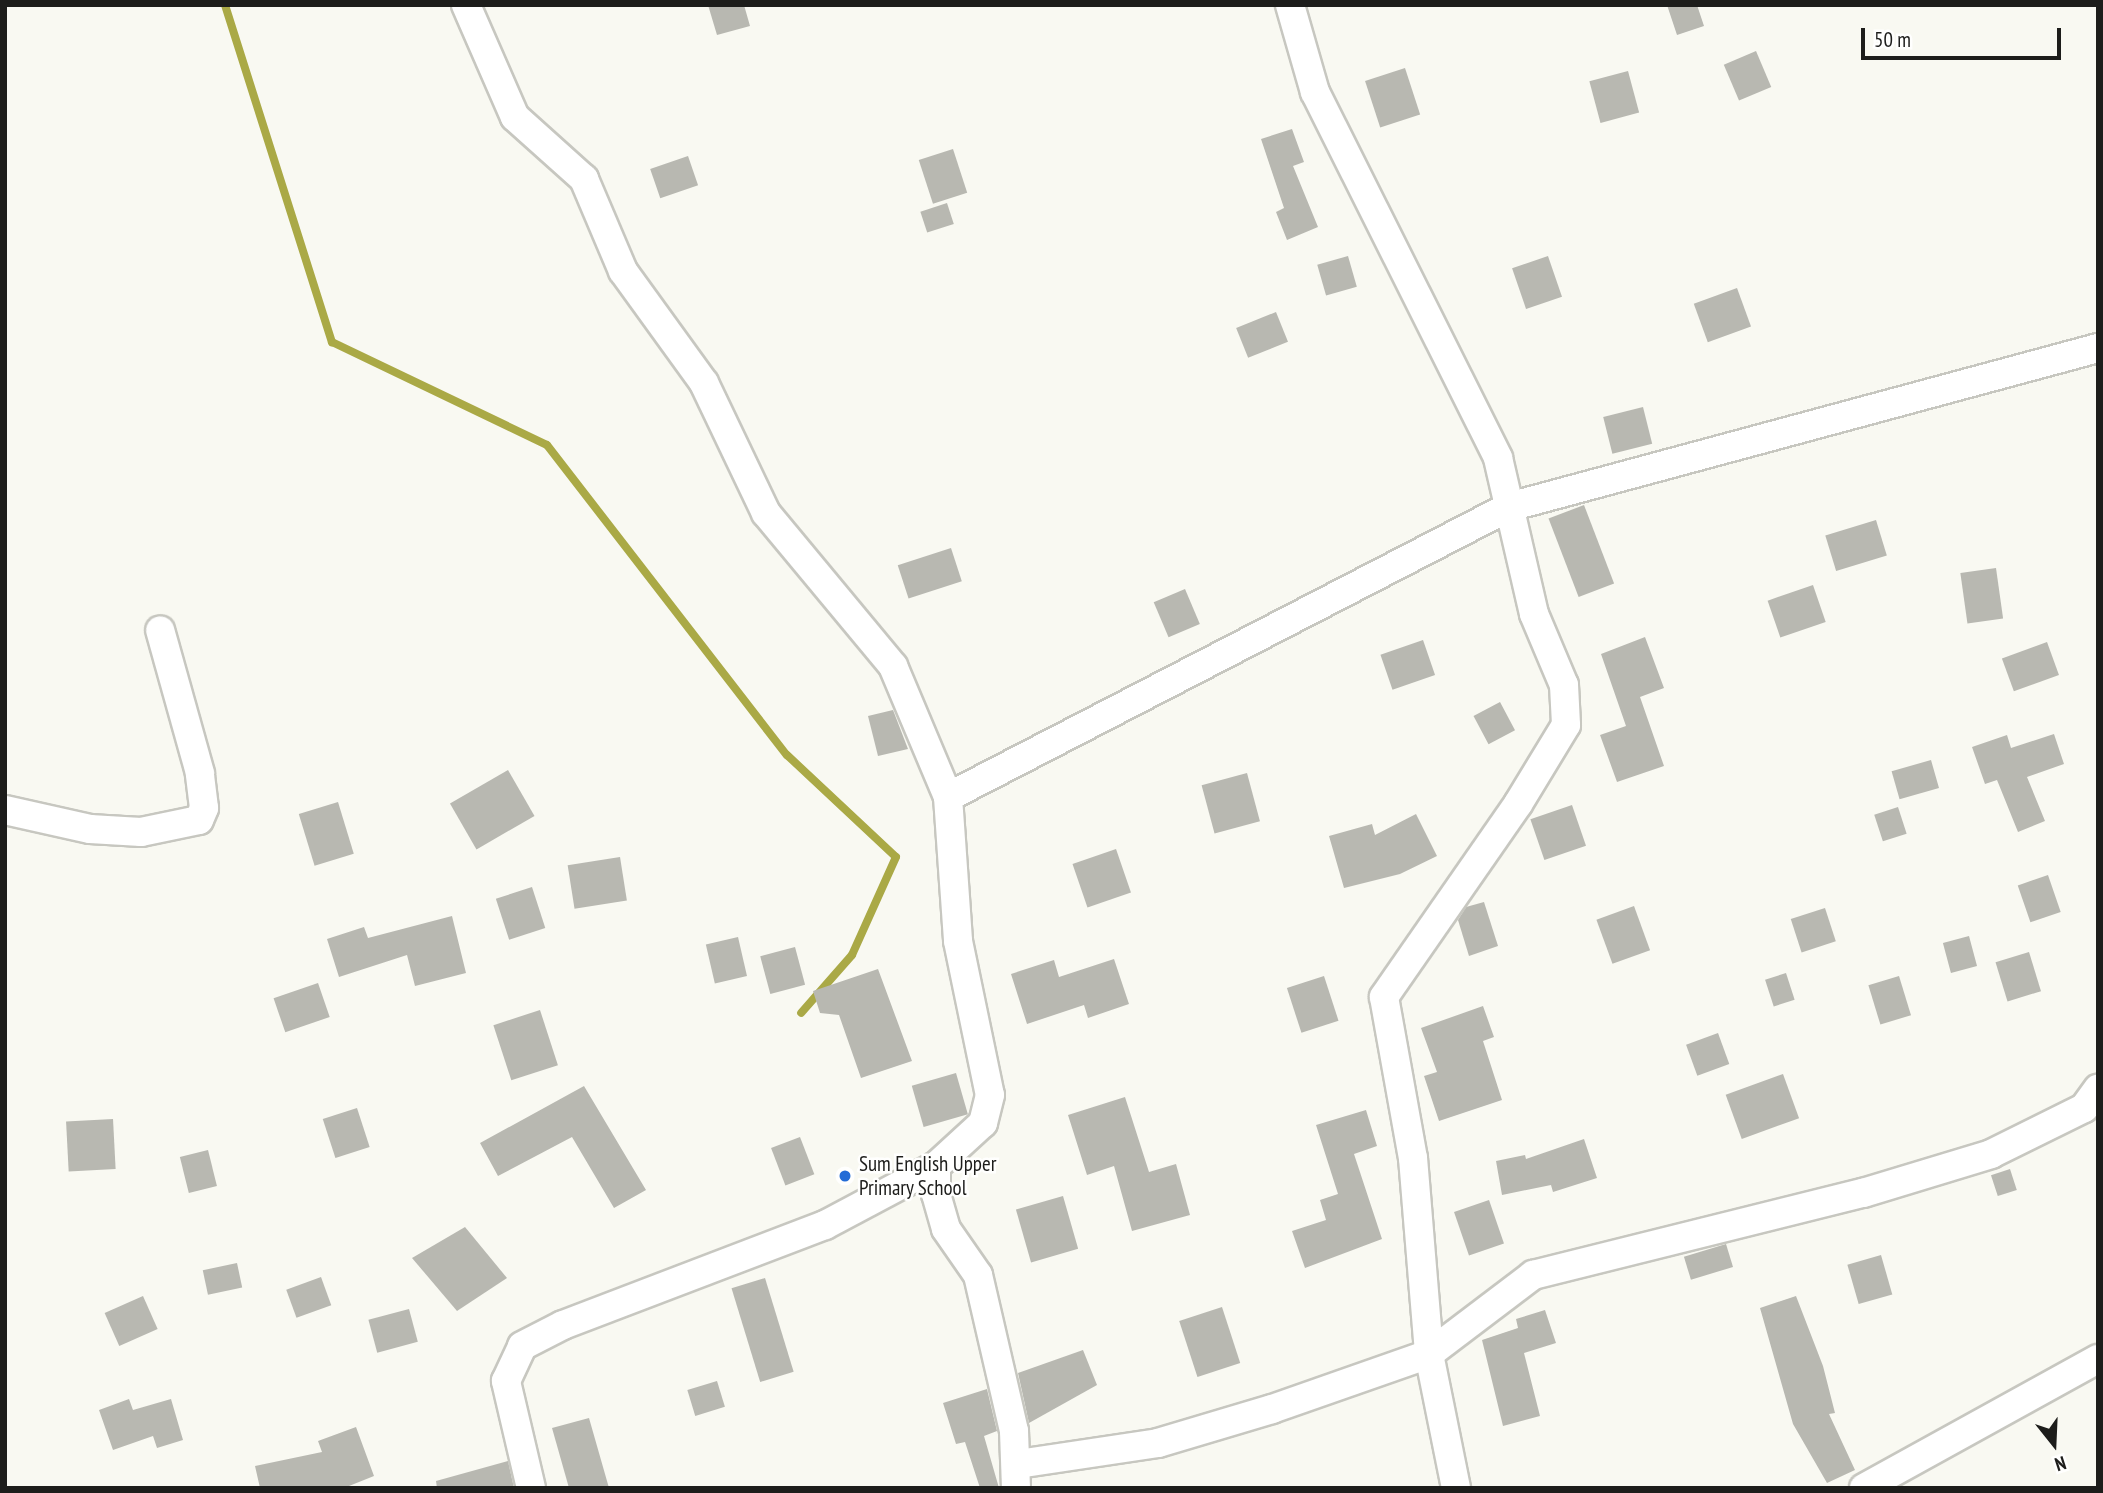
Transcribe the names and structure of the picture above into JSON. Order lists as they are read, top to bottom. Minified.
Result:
{"places":["Sum English Upper Primary School"],"scale_bar":"50 m","north":"bottom"}
